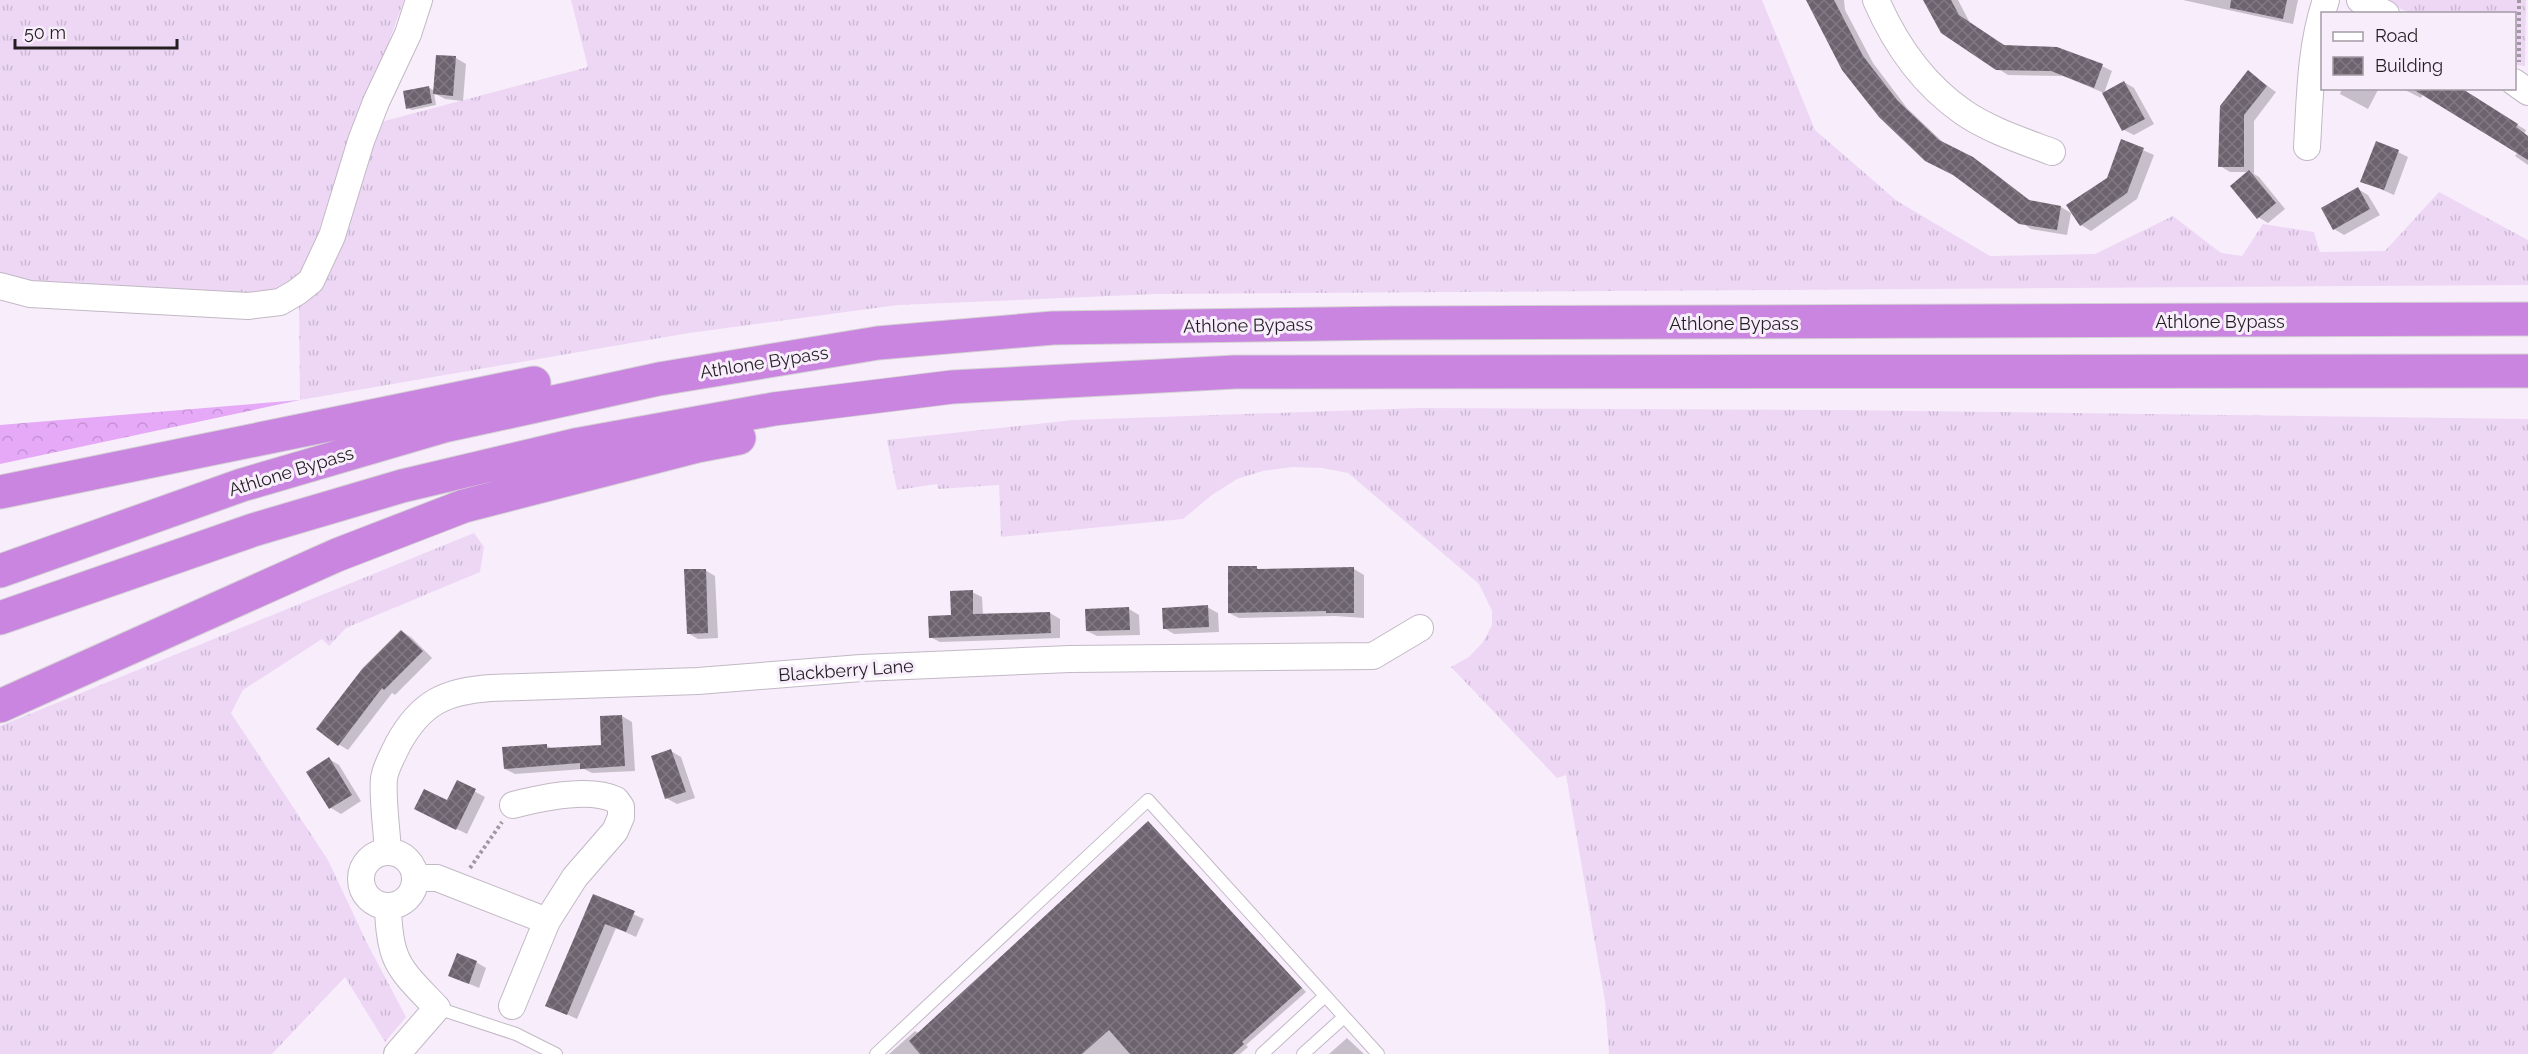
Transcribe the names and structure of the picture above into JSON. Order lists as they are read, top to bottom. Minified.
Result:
{"streets":{"highway":["Athlone Bypass"],"street":["Blackberry Lane"]},"legend":["Road","Building"],"scale_bar":"50 m"}
